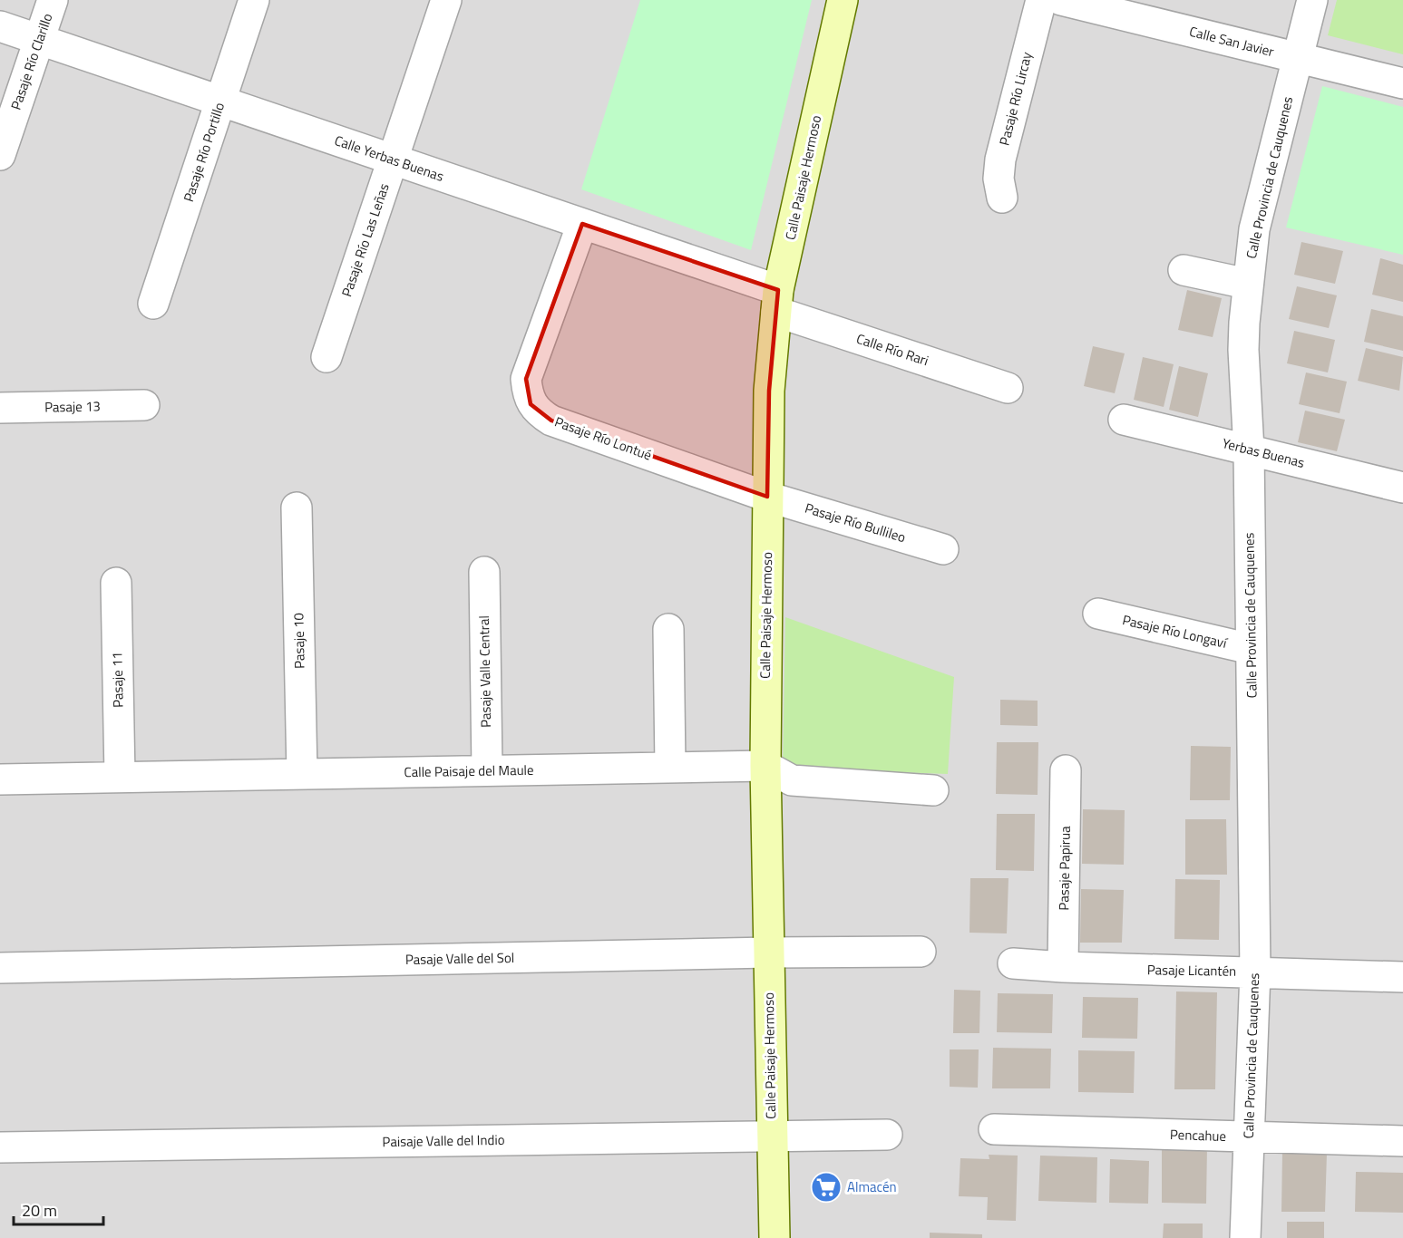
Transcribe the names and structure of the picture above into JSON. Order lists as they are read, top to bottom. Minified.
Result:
{"streets":{"street":["Calle San Javier","Pasaje Río Clarillo","Pasaje Río Lircay","Pasaje Río Portillo","Calle Yerbas Buenas","Calle Paisaje Hermoso","Calle Provincia de Cauquenes","Pasaje Río Las Leñas","Calle Río Rari","Pasaje 13","Pasaje Río Lontué","Yerbas Buenas","Pasaje Río Bullileo","Pasaje Río Longaví","Pasaje 10","Pasaje Valle Central","Pasaje 11","Calle Paisaje del Maule","Pasaje Papirua","Pasaje Valle del Sol","Pasaje Licantén","Pencahue","Paisaje Valle del Indio"]},"crossings":[["Calle San Javier","Calle Provincia de Cauquenes"],["Pasaje Río Clarillo","Calle Yerbas Buenas"],["Pasaje Río Portillo","Calle Yerbas Buenas"],["Calle Yerbas Buenas","Calle Paisaje Hermoso"],["Calle Yerbas Buenas","Pasaje Río Las Leñas"],["Calle Yerbas Buenas","Calle Río Rari"],["Calle Yerbas Buenas","Pasaje Río Lontué"],["Calle Paisaje Hermoso","Calle Río Rari"],["Calle Paisaje Hermoso","Pasaje Río Lontué"],["Calle Paisaje Hermoso","Pasaje Río Bullileo"],["Calle Paisaje Hermoso","Calle Paisaje del Maule"],["Calle Paisaje Hermoso","Pasaje Valle del Sol"],["Calle Paisaje Hermoso","Paisaje Valle del Indio"],["Calle Provincia de Cauquenes","Yerbas Buenas"],["Calle Provincia de Cauquenes","Pasaje Río Longaví"],["Calle Provincia de Cauquenes","Pasaje Licantén"],["Calle Provincia de Cauquenes","Pencahue"],["Pasaje Río Lontué","Pasaje Río Bullileo"],["Pasaje 10","Calle Paisaje del Maule"],["Pasaje Valle Central","Calle Paisaje del Maule"],["Pasaje 11","Calle Paisaje del Maule"],["Pasaje Papirua","Pasaje Licantén"]],"places":{"supermarket":["Almacén"]},"scale_bar":"20 m"}
